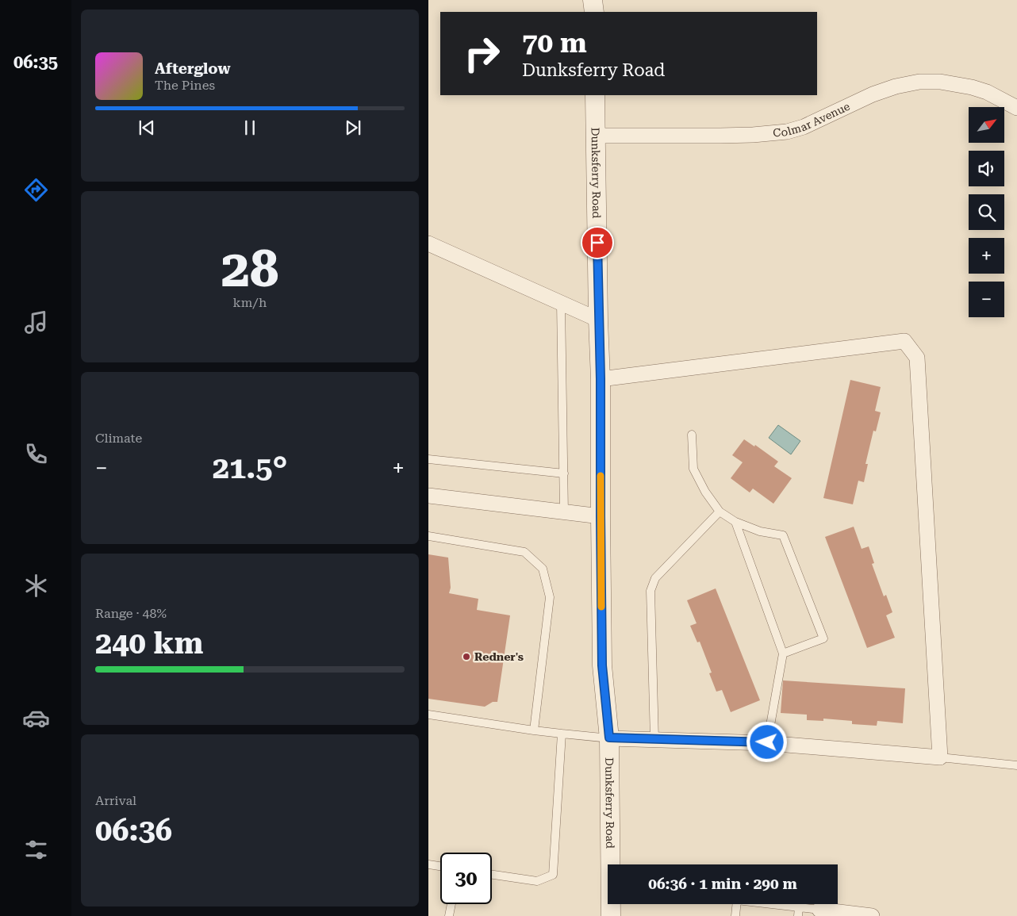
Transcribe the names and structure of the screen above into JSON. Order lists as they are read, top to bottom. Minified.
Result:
{"streets":{"street":["Colmar Avenue","Dunksferry Road"]},"crossings":[["Colmar Avenue","Dunksferry Road"]],"places":["Redner's"],"north":"top right","page":{"tabs":"06:35","turn":["70 m","Dunksferry Road"],"song":["Afterglow","The Pines"],"map_buttons":["+","−"],"tile":[["28","km/h"],"Climate",["Range · 48%","240 km"],["Arrival","06:36"]],"heat":["−","21.5°","+"],"limit":"30","trip":"06:36 · 1 min · 290 m"}}
